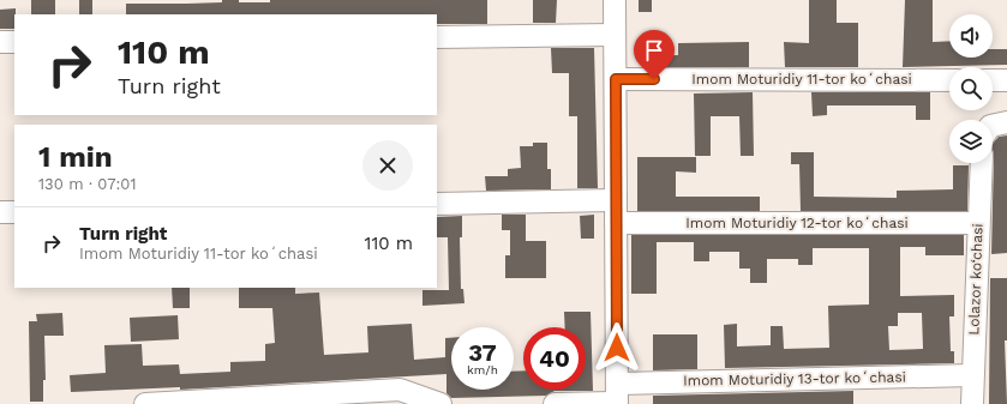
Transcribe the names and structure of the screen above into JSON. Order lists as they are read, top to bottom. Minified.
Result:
{"streets":{"street":["Imom Moturidiy 11-tor koʻchasi","Imom Moturidiy 12-tor koʻchasi","Lolazor ko‘chasi","Imom Moturidiy 13-tor koʻchasi"]},"crossings":[["Imom Moturidiy 12-tor koʻchasi","Lolazor ko‘chasi"],["Lolazor ko‘chasi","Imom Moturidiy 13-tor koʻchasi"]],"page":{"turn":["110 m","Turn right"],"heading":["1 min","130 m · 07:01"],"list":[{"name":"Turn right","note":"Imom Moturidiy 11-tor koʻchasi","value":"110 m"}],"speed":"37 km/h","limit":"40"}}
